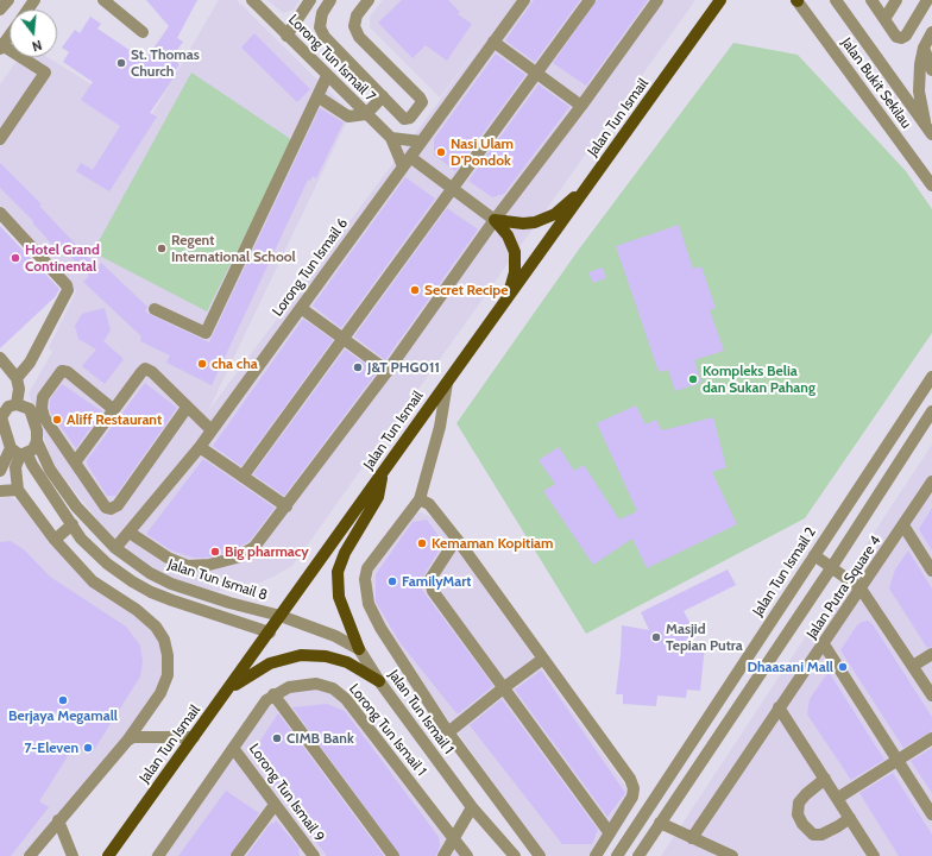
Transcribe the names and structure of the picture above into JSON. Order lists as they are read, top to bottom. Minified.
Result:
{"streets":{"main road":["Jalan Tun Ismail"],"street":["Lorong Tun Ismail 7","Jalan Bukit Sekilau","Lorong Tun Ismail 6","Jalan Tun Ismail 2","Jalan Tun Ismail 8","Jalan Putra Square 4","Jalan Tun Ismail 1","Lorong Tun Ismail 1","Lorong Tun Ismail 9"]},"crossings":[["Lorong Tun Ismail 7","Lorong Tun Ismail 6"],["Jalan Tun Ismail","Jalan Tun Ismail 8"],["Lorong Tun Ismail 6","Jalan Tun Ismail 8"],["Lorong Tun Ismail 1","Lorong Tun Ismail 9"]],"places":["St. Thomas Church","Nasi Ulam D'Pondok","Regent International School","Hotel Grand Continental","Secret Recipe","cha cha","J&T PHG011","Kompleks Belia dan Sukan Pahang","Aliff Restaurant","Kemaman Kopitiam","Big pharmacy","FamilyMart","Masjid Tepian Putra","Dhaasani Mall","Berjaya Megamall","CIMB Bank","7-Eleven"],"north":"bottom"}
